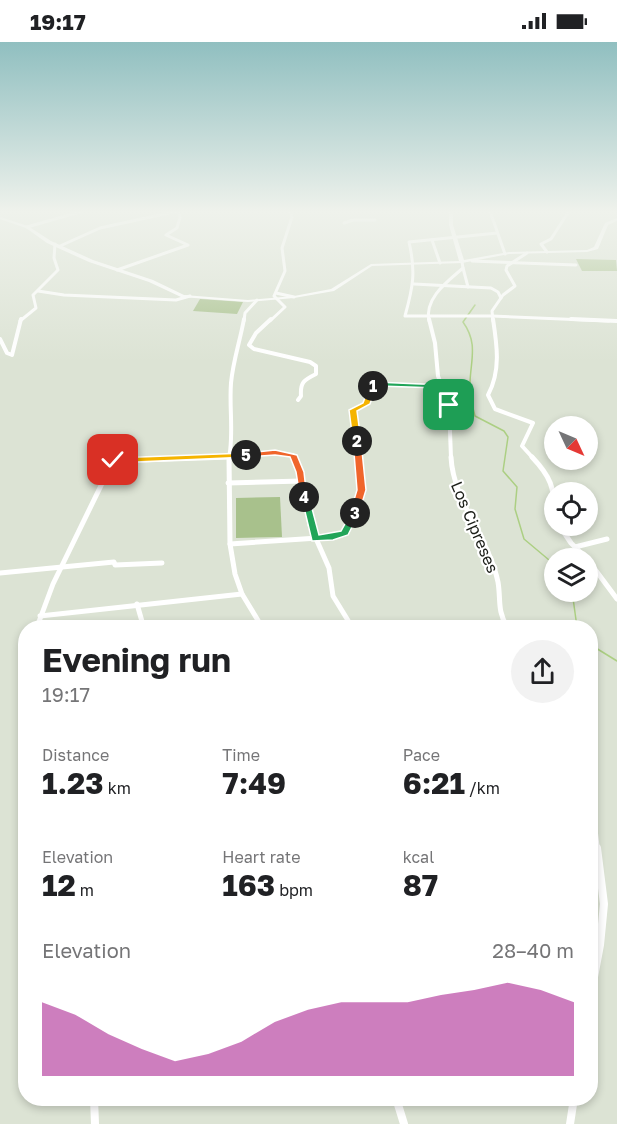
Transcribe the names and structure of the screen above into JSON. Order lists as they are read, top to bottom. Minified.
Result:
{"streets":{"street":["Los Cipreses"]},"north":"bottom right","page":{"status":"19:17","pins":["1","2","5","4","3"],"heading":["Evening run","19:17"],"stats":[["Distance","1.23 km"],["Time","7:49"],["Pace","6:21 /km"],["Elevation","12 m"],["Heart rate","163 bpm"],["kcal","87"]],"chart":["Elevation","28–40 m"]}}
